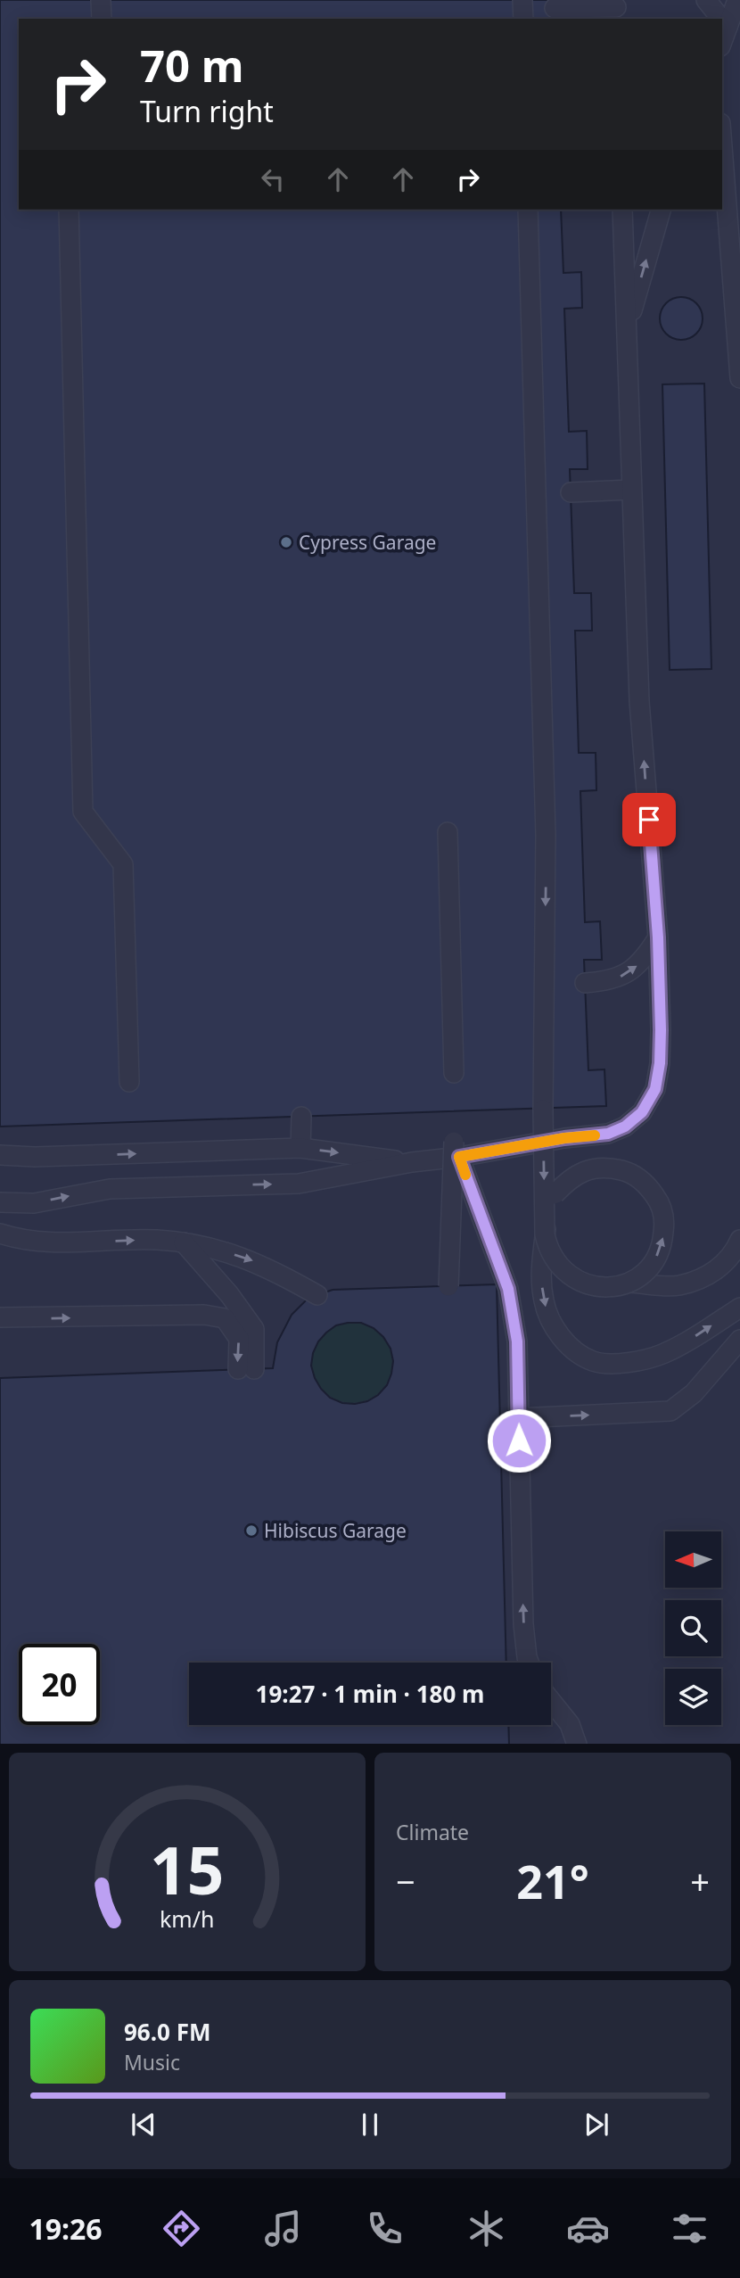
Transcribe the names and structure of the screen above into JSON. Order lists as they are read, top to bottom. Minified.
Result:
{"places":["Cypress Garage","Hibiscus Garage"],"north":"left","page":{"turn":["70 m","Turn right"],"limit":"20","trip":"19:27 · 1 min · 180 m","tile":"Climate","heat":["−","21°","+"],"song":["96.0 FM","Music"],"tabs":"19:26","gauge":["15","km/h"]}}
